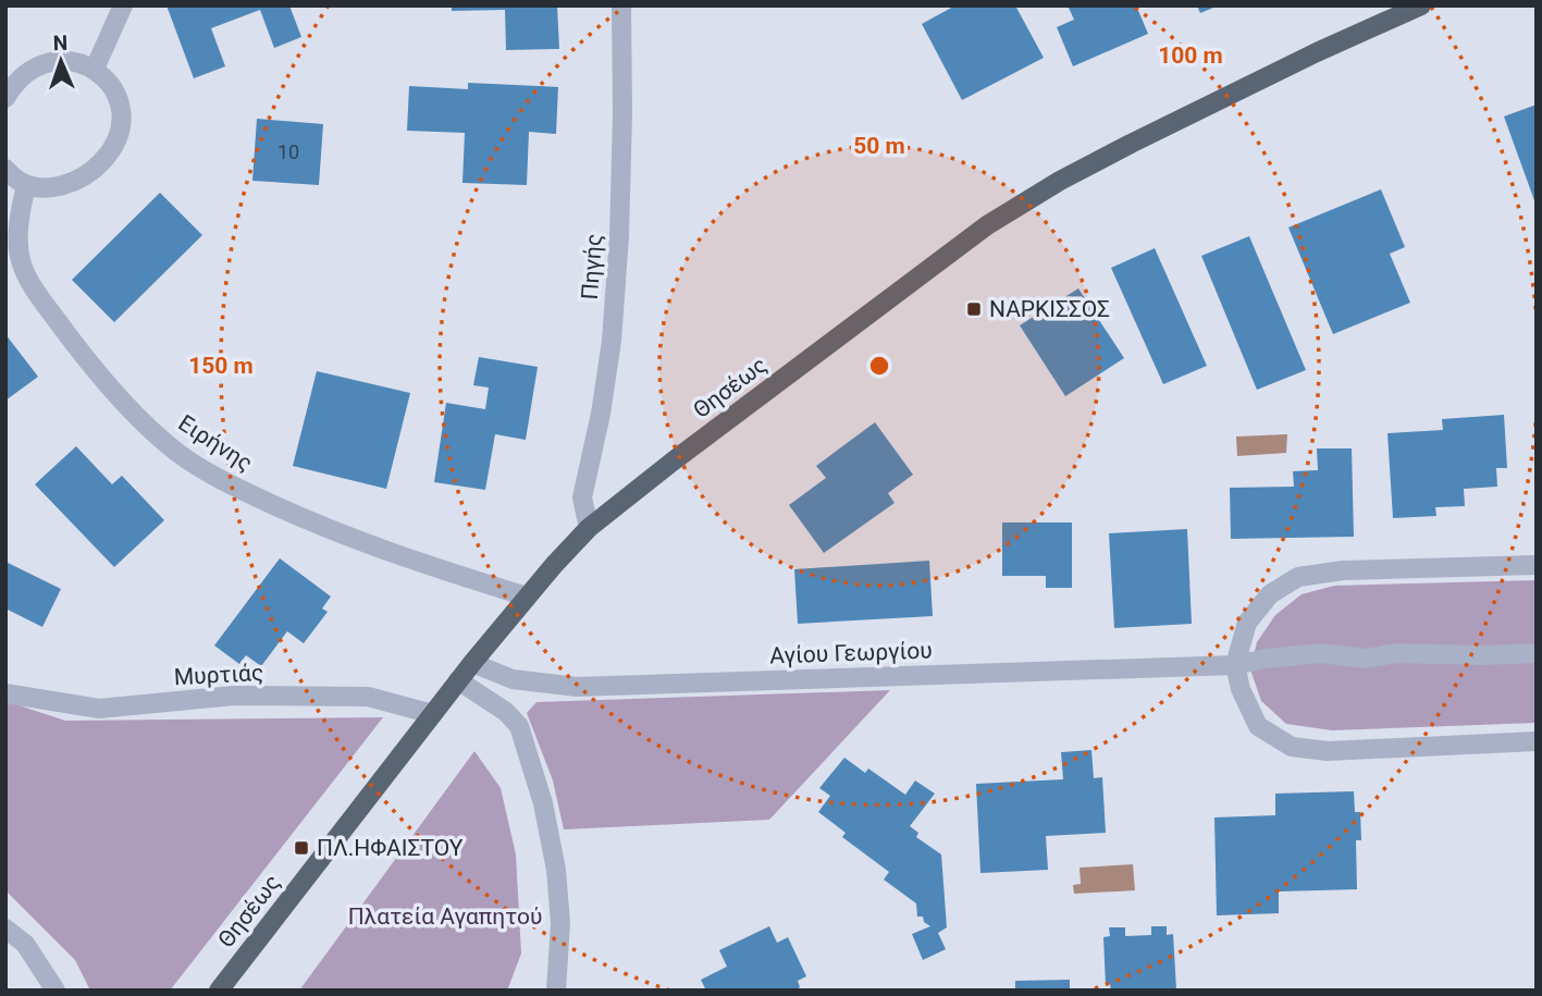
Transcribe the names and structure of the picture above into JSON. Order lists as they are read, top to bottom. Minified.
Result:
{"streets":{"main road":["Θησέως"],"street":["Πηγής","Ειρήνης","Αγίου Γεωργίου","Μυρτιάς"]},"crossings":[["Πηγής","Θησέως"],["Θησέως","Ειρήνης"],["Θησέως","Αγίου Γεωργίου"],["Θησέως","Μυρτιάς"]],"parks":["Πλατεία Αγαπητού"],"places":{"transit":["ΝΑΡΚΙΣΣΟΣ","ΠΛ.ΗΦΑΙΣΤΟΥ"]},"house_numbers":["10"],"north":"top","rings":["100 m","50 m","150 m"]}
